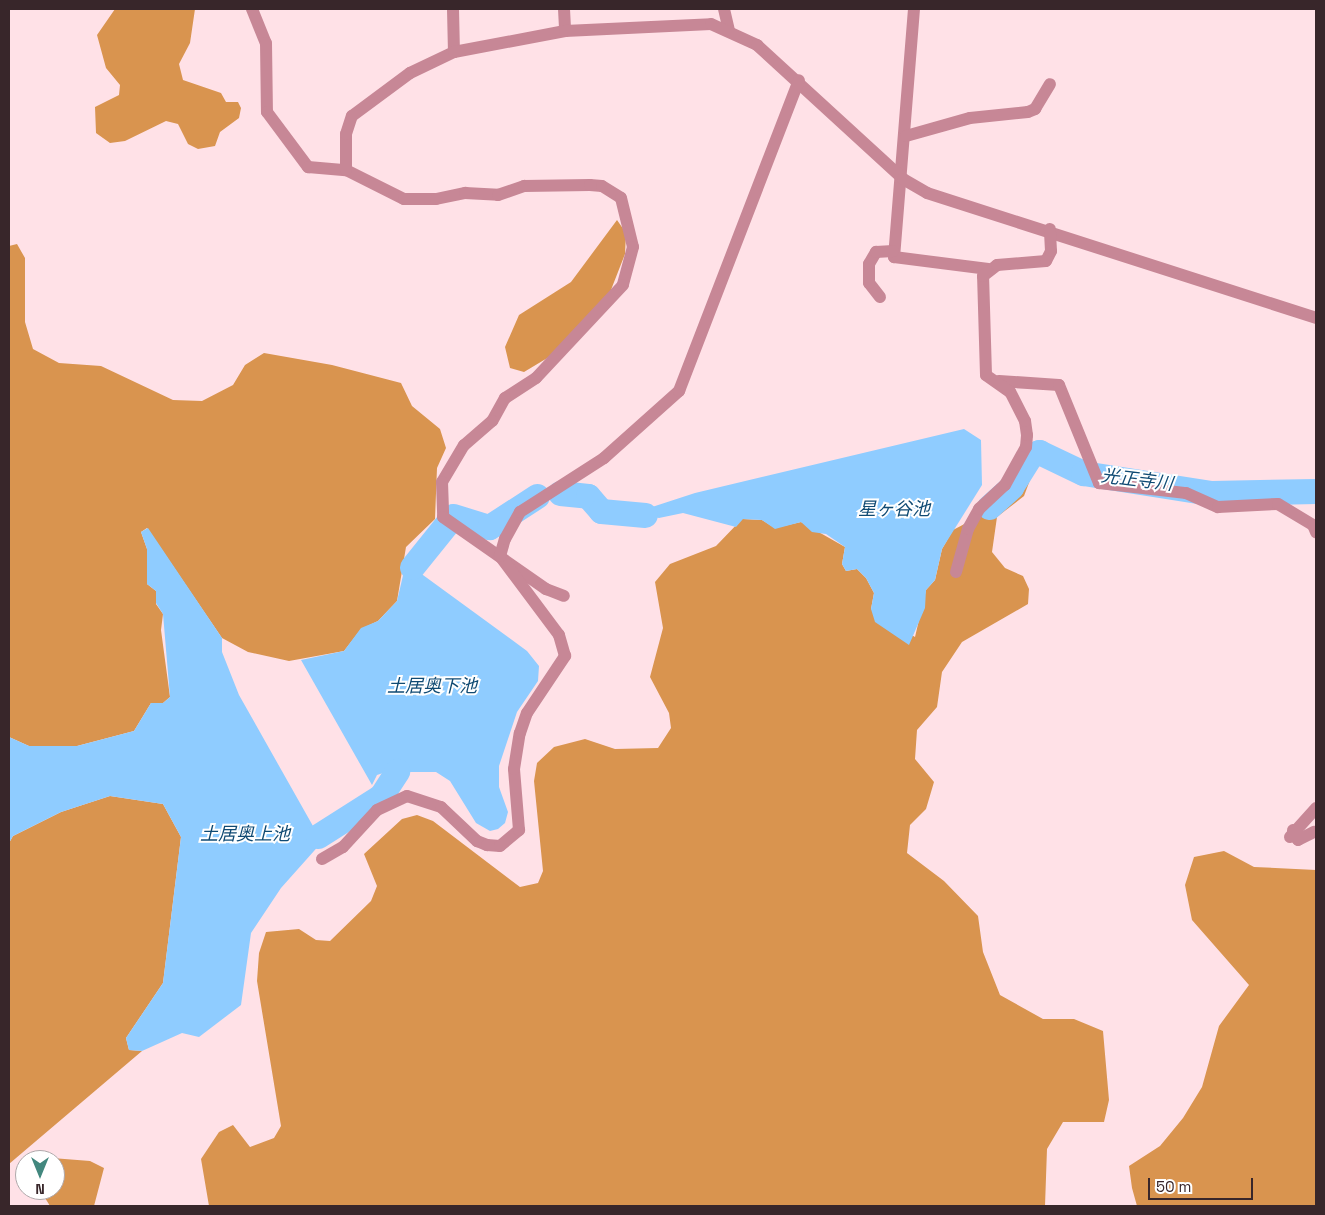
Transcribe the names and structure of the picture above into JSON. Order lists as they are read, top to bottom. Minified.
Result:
{"water":["光正寺川","星ヶ谷池","土居奥下池","土居奥上池"],"scale_bar":"50 m","north":"bottom"}
